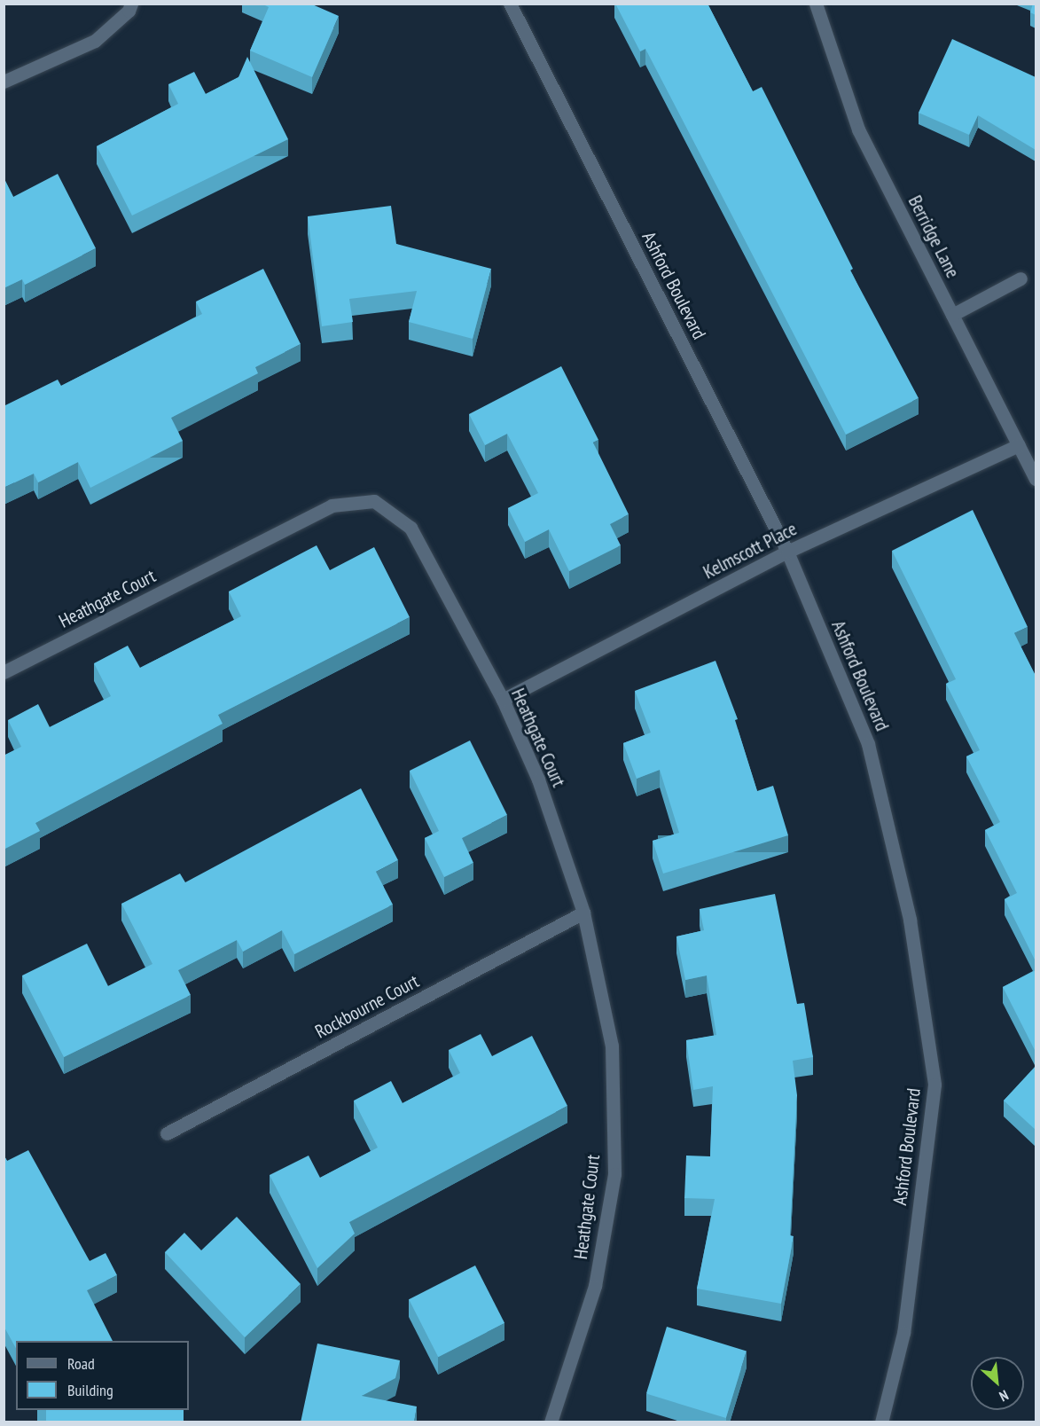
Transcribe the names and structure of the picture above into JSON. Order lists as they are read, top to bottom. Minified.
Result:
{"streets":{"street":["Berridge Lane","Ashford Boulevard","Kelmscott Place","Heathgate Court","Rockbourne Court"]},"crossings":[["Berridge Lane","Kelmscott Place"],["Ashford Boulevard","Kelmscott Place"],["Kelmscott Place","Heathgate Court"],["Heathgate Court","Rockbourne Court"]],"legend":["Road","Building"],"north":"bottom right"}
